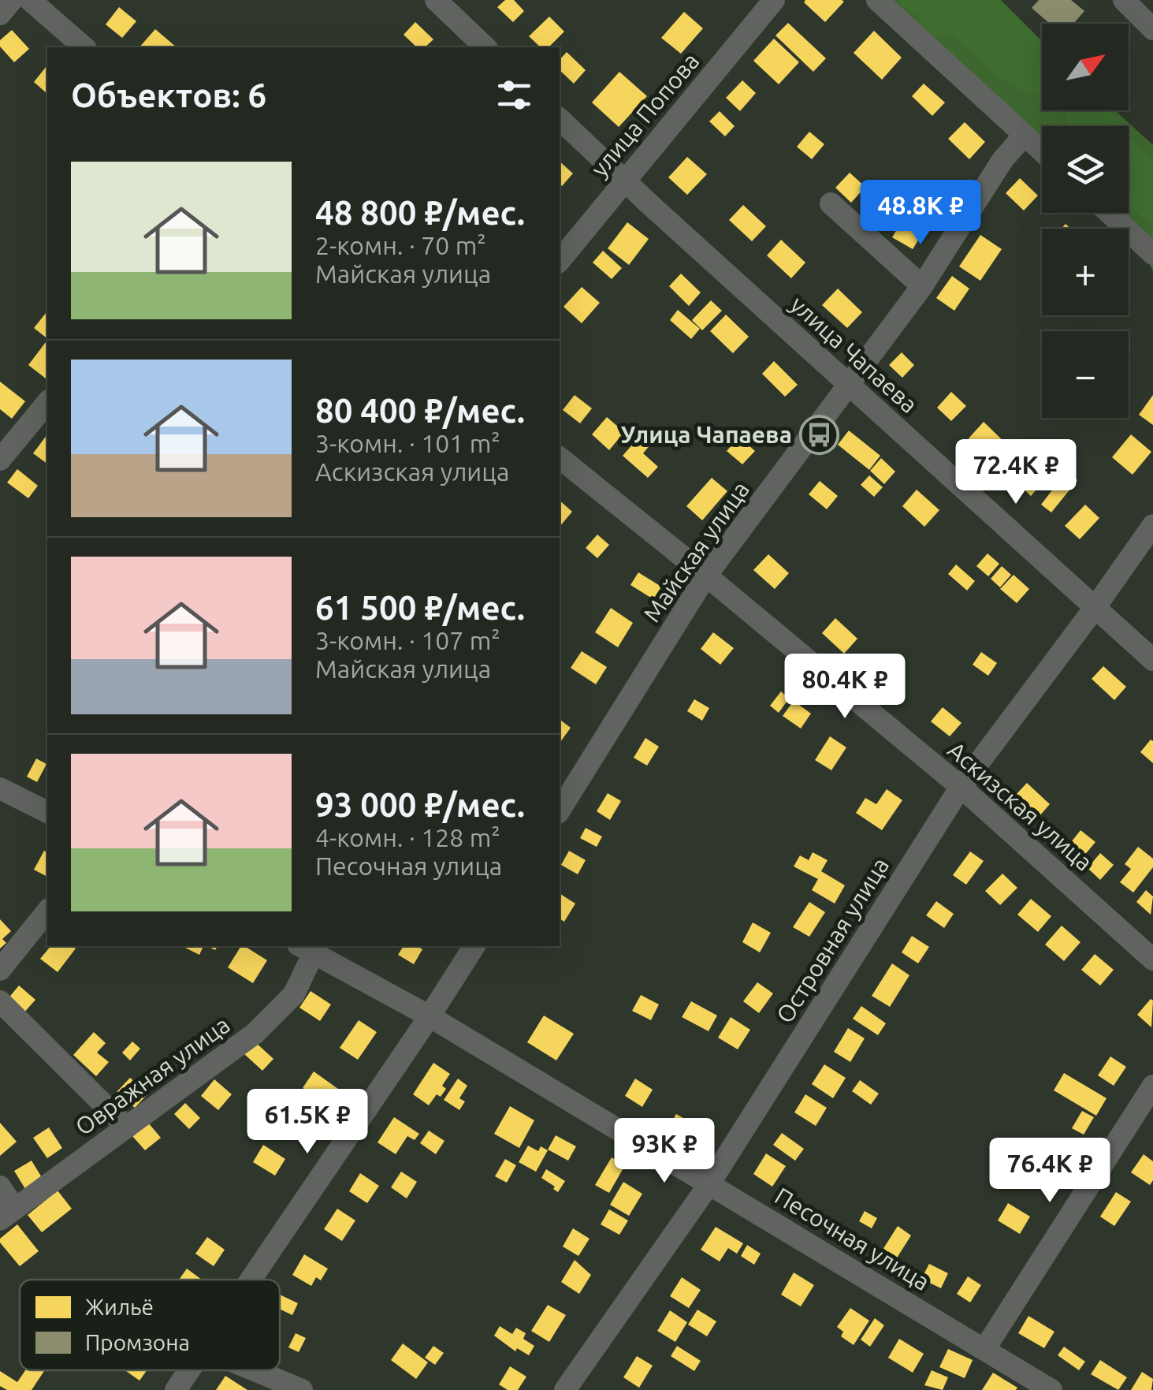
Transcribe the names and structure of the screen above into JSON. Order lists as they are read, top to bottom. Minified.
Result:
{"streets":{"street":["улица Попова","улица Чапаева","Майская улица","Аскизская улица","Островная улица","Овражная улица","Песочная улица"]},"crossings":[["улица Попова","улица Чапаева"],["улица Чапаева","Майская улица"],["улица Чапаева","Островная улица"],["Майская улица","Аскизская улица"],["Аскизская улица","Островная улица"],["Островная улица","Песочная улица"],["Овражная улица","Песочная улица"]],"places":{"bus stop":["Улица Чапаева"]},"legend":["Жильё","Промзона"],"north":"top right","page":{"map_buttons":["+","−"],"heading":"Объектов: 6","list":[{"name":"48 800 ₽/мес.","note":"2-комн. · 70 m² · Майская улица"},{"name":"80 400 ₽/мес.","note":"3-комн. · 101 m² · Аскизская улица"},{"name":"61 500 ₽/мес.","note":"3-комн. · 107 m² · Майская улица"},{"name":"93 000 ₽/мес.","note":"4-комн. · 128 m² · Песочная улица"}],"price":["48.8K ₽","72.4K ₽","80.4K ₽","61.5K ₽","93K ₽","76.4K ₽"]}}
